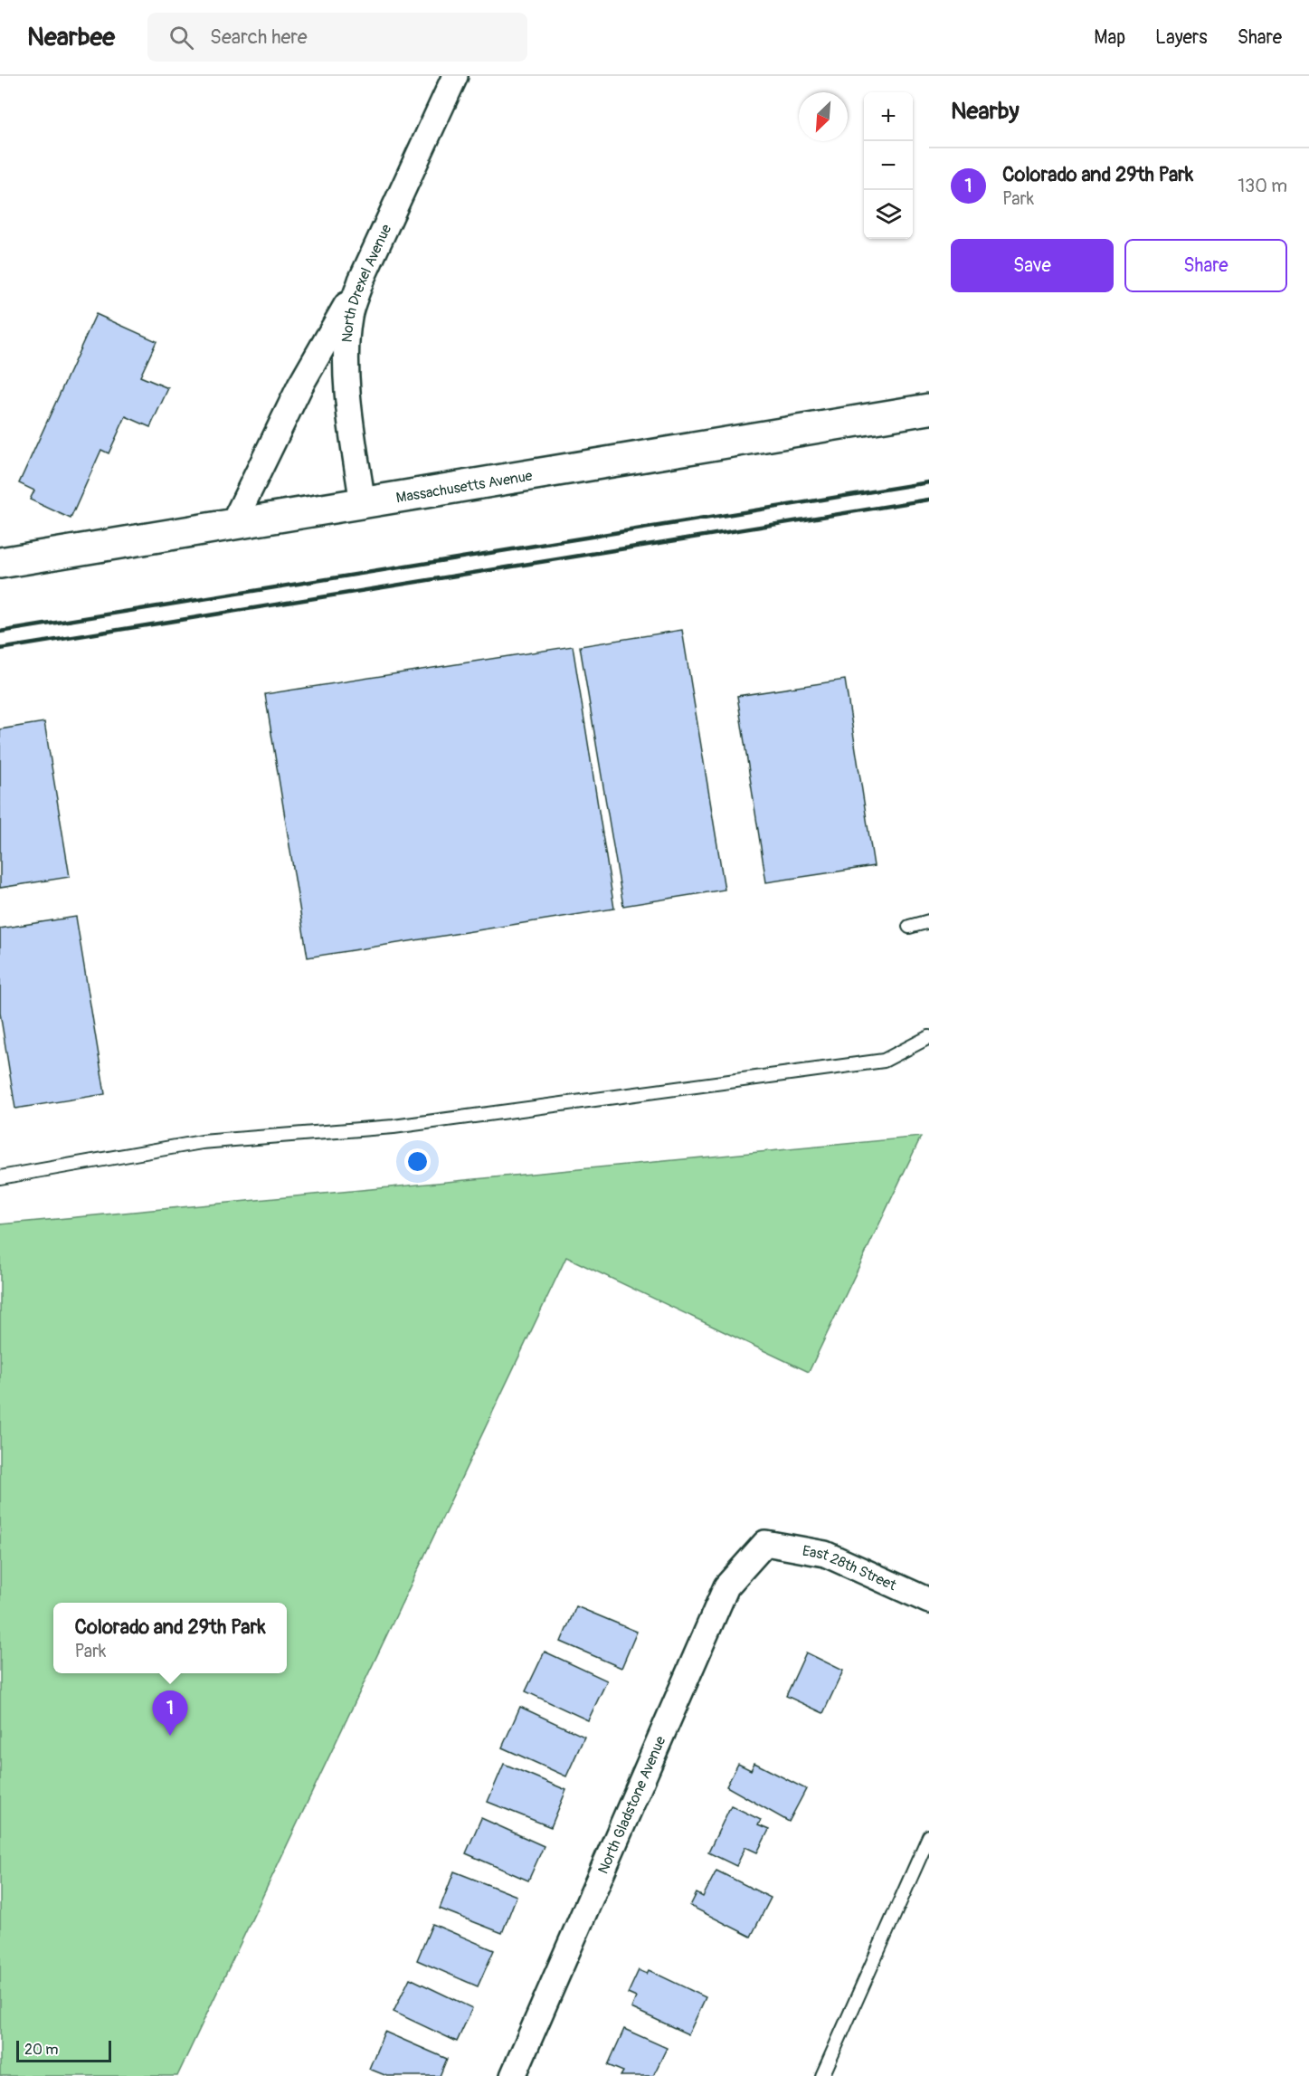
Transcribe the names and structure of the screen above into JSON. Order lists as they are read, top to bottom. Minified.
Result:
{"streets":{"main road":["Massachusetts Avenue"],"street":["North Drexel Avenue","East 28th Street","North Gladstone Avenue"]},"crossings":[["North Drexel Avenue","Massachusetts Avenue"],["East 28th Street","North Gladstone Avenue"]],"scale_bar":"20 m","north":"bottom left","page":{"header":"Nearbee","search":"Search here","nav":["Map","Layers","Share"],"heading":"Nearby","map_buttons":["+","−"],"list":[{"mark":"1","name":"Colorado and 29th Park","note":"Park","value":"130 m"}],"buttons":["Save","Share"],"popup":["Colorado and 29th Park","Park"],"pins":"1","scale":"20 m"}}
